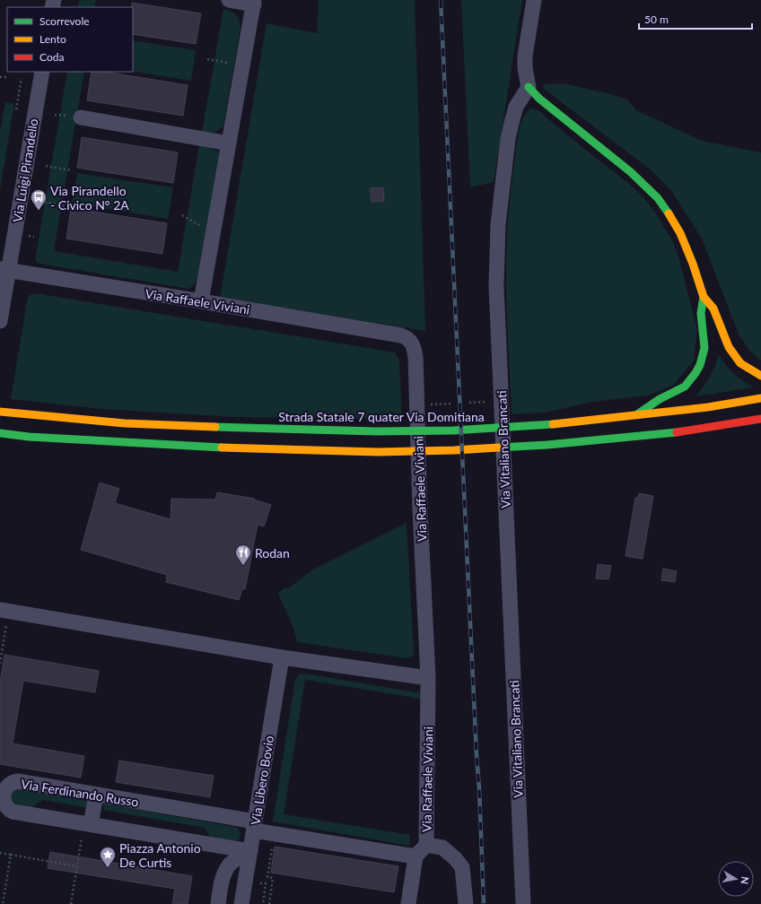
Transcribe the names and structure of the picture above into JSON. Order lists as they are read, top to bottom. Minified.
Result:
{"streets":{"highway":["Strada Statale 7 quater Via Domitiana"],"street":["Via Luigi Pirandello","Via Raffaele Viviani","Via Vitaliano Brancati","Via Libero Bovio","Via Ferdinando Russo"]},"crossings":[["Via Luigi Pirandello","Via Raffaele Viviani"],["Via Raffaele Viviani","Via Ferdinando Russo"],["Via Libero Bovio","Via Ferdinando Russo"]],"places":{"bus stop":["Via Pirandello - Civico N° 2A"],"restaurant":["Rodan"],"place":["Piazza Antonio De Curtis"]},"legend":["Scorrevole","Lento","Coda"],"scale_bar":"50 m","north":"right"}
